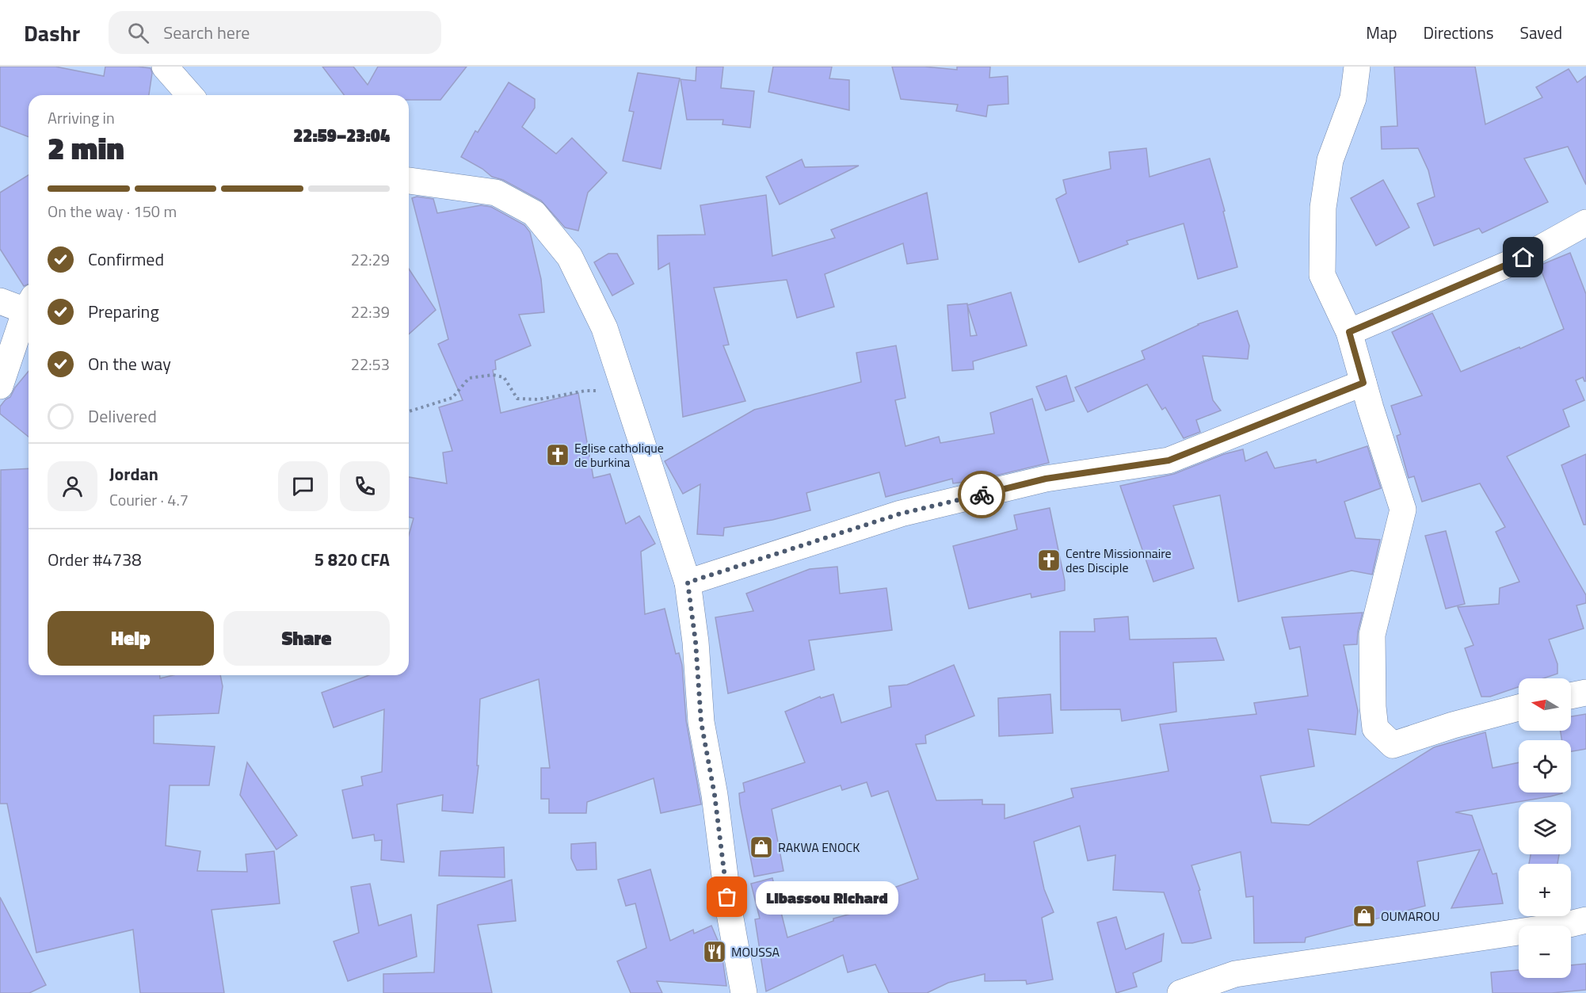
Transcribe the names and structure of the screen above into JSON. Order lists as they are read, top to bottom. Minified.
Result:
{"places":{"church":["Eglise catholique de burkina","Centre Missionnaire des Disciple"],"shop":["RAKWA ENOCK","OUMAROU"],"other":["Libassou Richard"],"restaurant":["MOUSSA"]},"north":"left","page":{"header":"Dashr","search":"Search here","nav":["Map","Directions","Saved"],"heading":["2 min","Arriving in","22:59–23:04"],"panel":["Jordan","Courier · 4.7","Order #4738","5 820 CFA"],"bar":"On the way · 150 m","list":[["Confirmed","22:29"],["Preparing","22:39"],["On the way","22:53"],"Delivered"],"buttons":["Help","Share"],"map_buttons":["+","−"],"bubble":"Libassou Richard"}}
